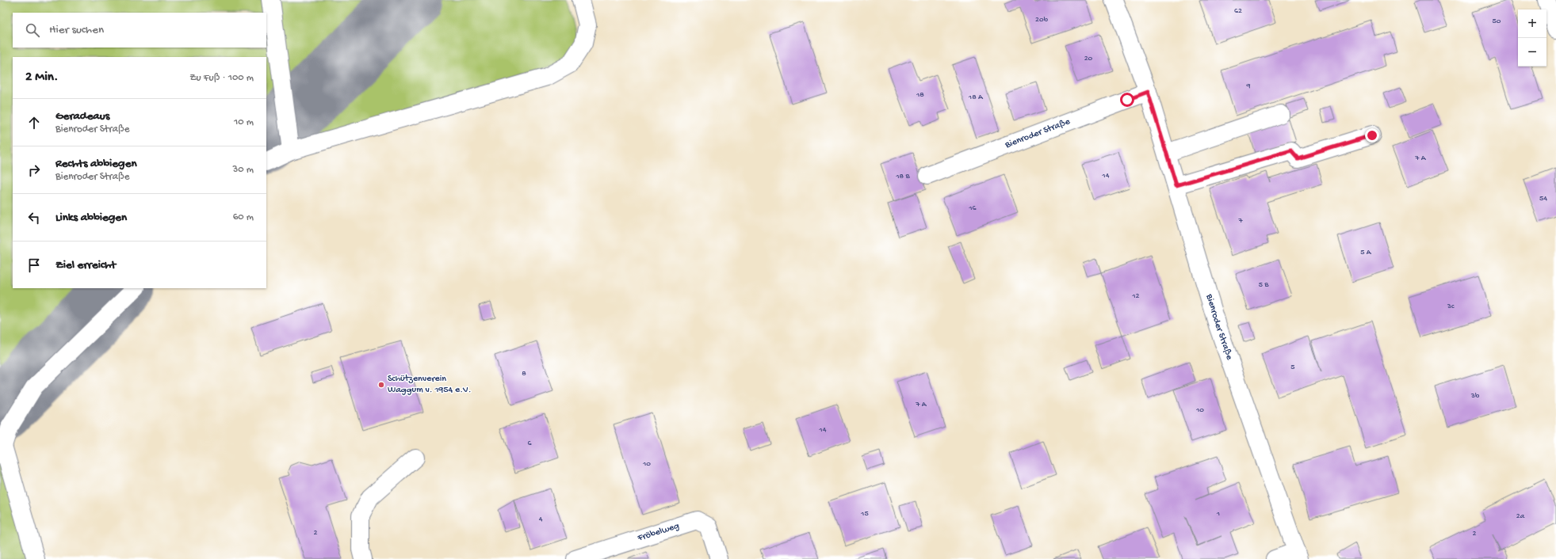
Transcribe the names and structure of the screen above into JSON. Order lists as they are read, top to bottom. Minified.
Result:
{"streets":{"street":["Bienroder Straße","Fröbelweg"]},"places":["Schützenverein Waggum v. 1954 e.V."],"house_numbers":["62","20b","50","20","9","18","18 A","7 A","14","18 B","54","16","7","5 A","5 B","12","3c","5","8","3b","7 A","10","14","6","10","15","1","2a","4","2","2"],"page":{"map_buttons":["+","−"],"search":"Hier suchen","heading":["2 Min.","Zu Fuß · 100 m"],"list":[["Geradeaus","Bienroder Straße","10 m"],["Rechts abbiegen","Bienroder Straße","30 m"],["Links abbiegen","60 m"],"Ziel erreicht"]}}
